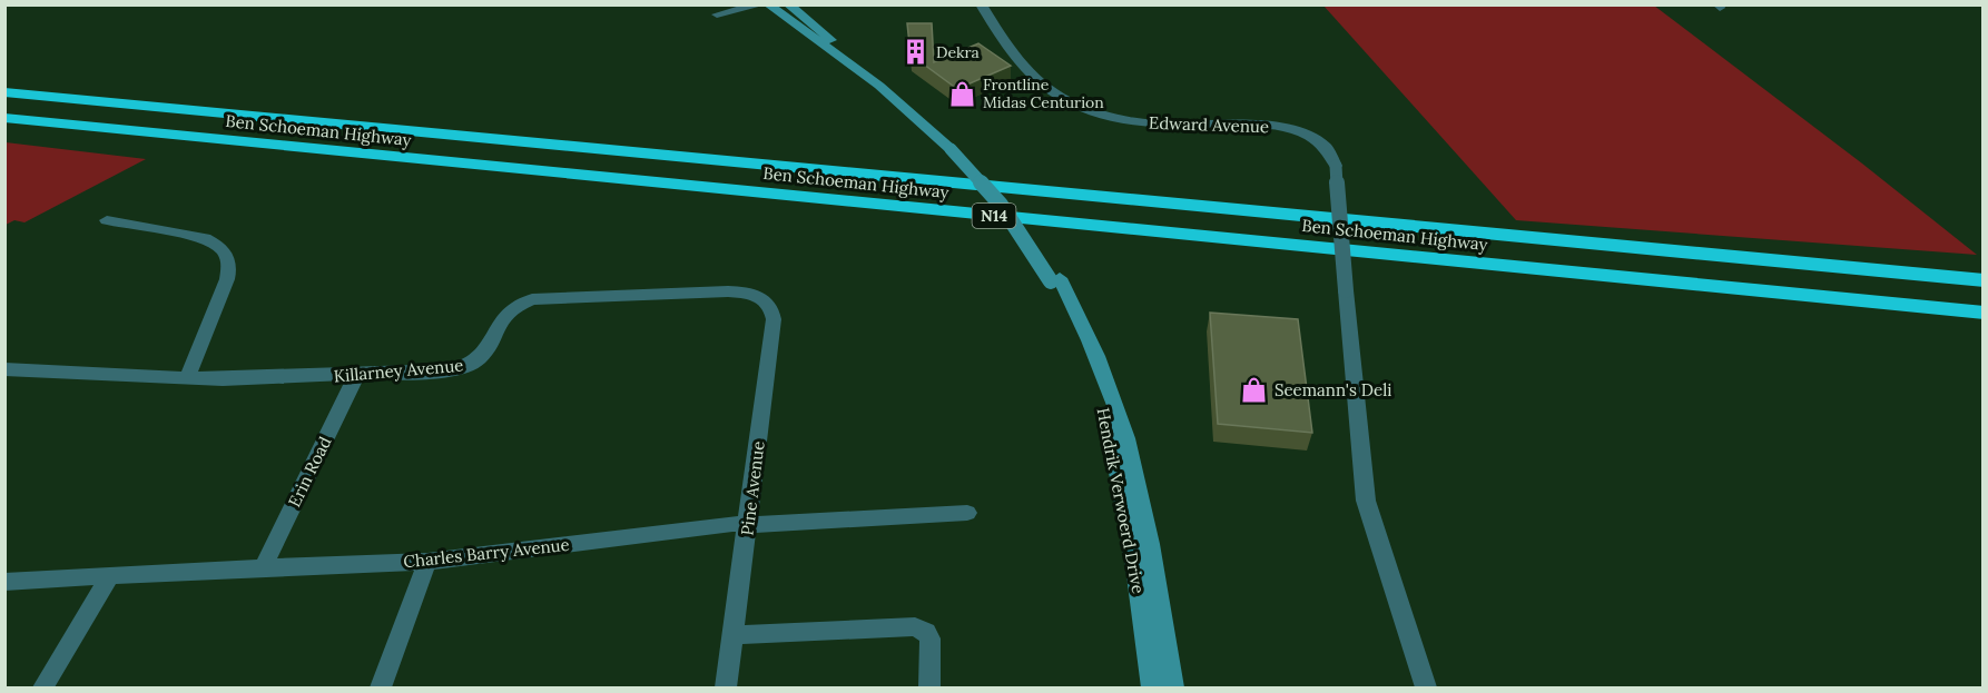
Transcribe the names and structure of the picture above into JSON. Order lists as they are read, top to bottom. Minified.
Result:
{"streets":{"highway":["Ben Schoeman Highway","N14"],"main road":["Hendrik Verwoerd Drive"],"street":["Edward Avenue","Killarney Avenue","Erin Road","Pine Avenue","Charles Barry Avenue"]},"crossings":[["Killarney Avenue","Erin Road"],["Killarney Avenue","Pine Avenue"],["Erin Road","Charles Barry Avenue"],["Pine Avenue","Charles Barry Avenue"]],"places":{"building":["Dekra"],"shop":["Frontline Midas Centurion","Seemann's Deli"]}}
